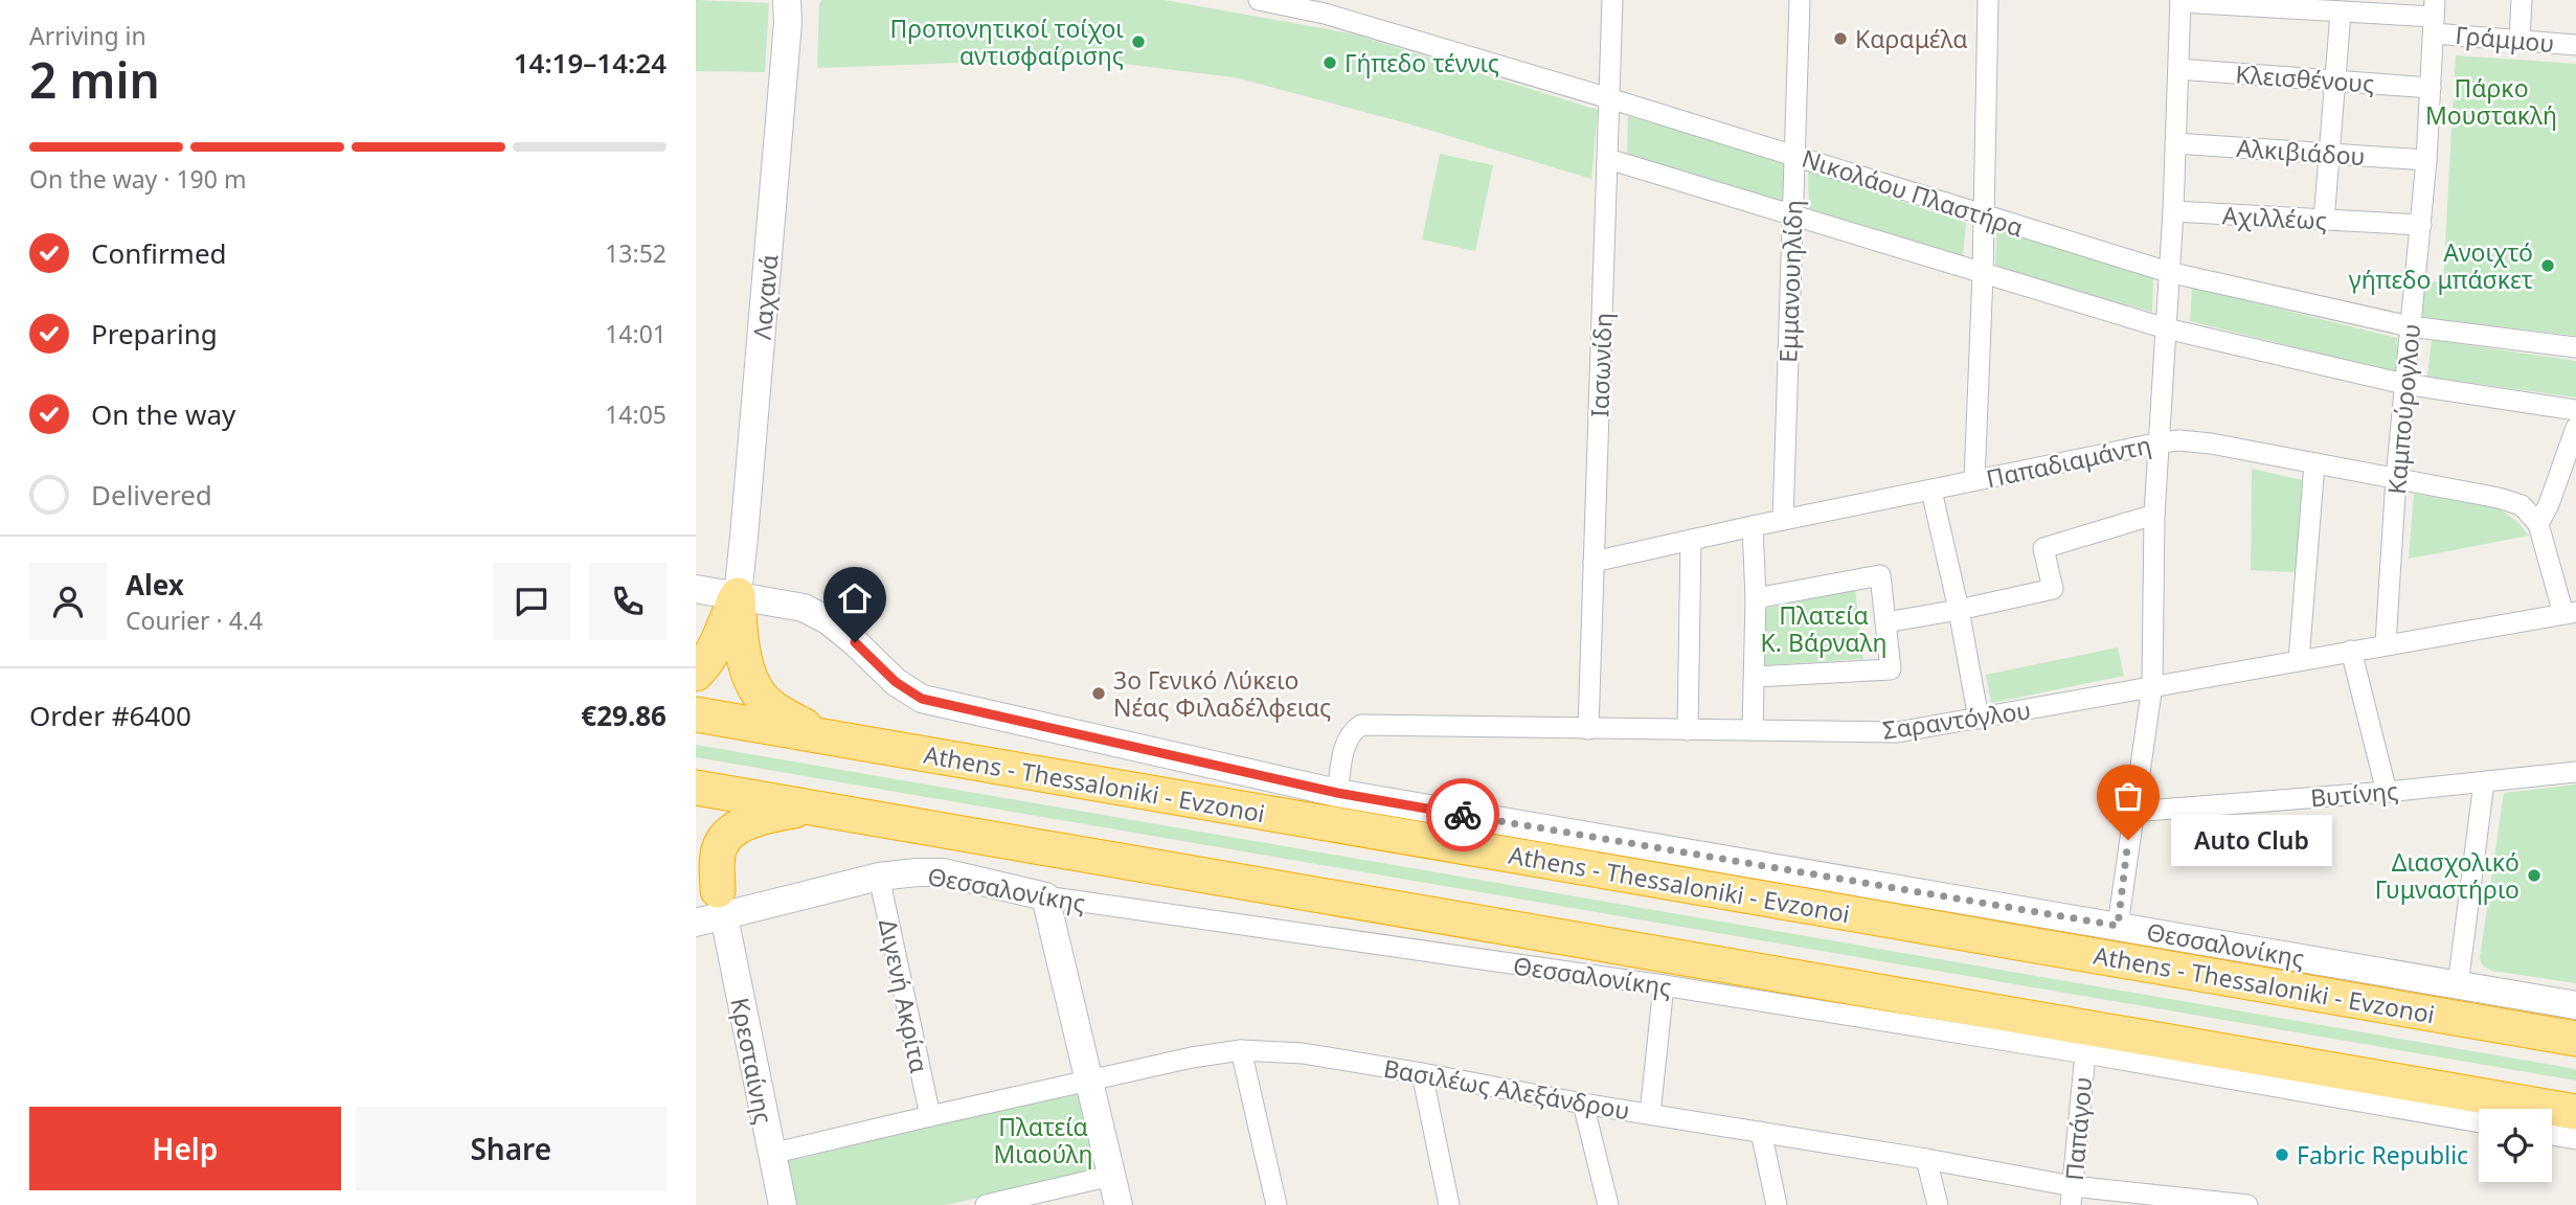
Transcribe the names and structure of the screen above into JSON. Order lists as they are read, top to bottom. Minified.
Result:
{"streets":{"highway":["Athens - Thessaloniki - Evzonoi"],"street":["Γράμμου","Κλεισθένους","Αλκιβιάδου","Νικολάου Πλαστήρα","Αχιλλέως","Εμμανουηλίδη","Λαχανά","Ιασωνίδη","Καμπούρογλου","Παπαδιαμάντη","Σαραντόγλου","Βυτίνης","Θεσσαλονίκης","Διγενή Ακρίτα","Κρεσταίνης","Βασιλέως Αλεξάνδρου","Παπάγου"]},"crossings":[["Γράμμου","Καμπούρογλου"],["Κλεισθένους","Καμπούρογλου"],["Αλκιβιάδου","Καμπούρογλου"],["Νικολάου Πλαστήρα","Εμμανουηλίδη"],["Νικολάου Πλαστήρα","Ιασωνίδη"],["Νικολάου Πλαστήρα","Καμπούρογλου"],["Αχιλλέως","Καμπούρογλου"],["Εμμανουηλίδη","Παπαδιαμάντη"],["Λαχανά","Θεσσαλονίκης"],["Ιασωνίδη","Παπαδιαμάντη"],["Ιασωνίδη","Σαραντόγλου"],["Καμπούρογλου","Παπαδιαμάντη"],["Καμπούρογλου","Σαραντόγλου"],["Σαραντόγλου","Θεσσαλονίκης"],["Θεσσαλονίκης","Διγενή Ακρίτα"],["Θεσσαλονίκης","Κρεσταίνης"],["Θεσσαλονίκης","Παπάγου"],["Διγενή Ακρίτα","Βασιλέως Αλεξάνδρου"],["Κρεσταίνης","Βασιλέως Αλεξάνδρου"],["Βασιλέως Αλεξάνδρου","Παπάγου"]],"parks":["Πάρκο Μουστακλή","Πλατεία Κ. Βάρναλη","Πλατεία Μιαούλη"],"places":["Καραμέλα","Προπονητικοί τοίχοι αντισφαίρισης","Γήπεδο τέννις","Ανοιχτό γήπεδο μπάσκετ","3ο Γενικό Λύκειο Νέας Φιλαδέλφειας","Auto Club","Διασχολικό Γυμναστήριο","Fabric Republic"],"page":{"heading":["2 min","Arriving in","14:19–14:24"],"panel":["Alex","Courier · 4.4","Order #6400","€29.86"],"bar":"On the way · 190 m","list":[["Confirmed","13:52"],["Preparing","14:01"],["On the way","14:05"],"Delivered"],"bubble":"Auto Club","buttons":["Help","Share"]}}
